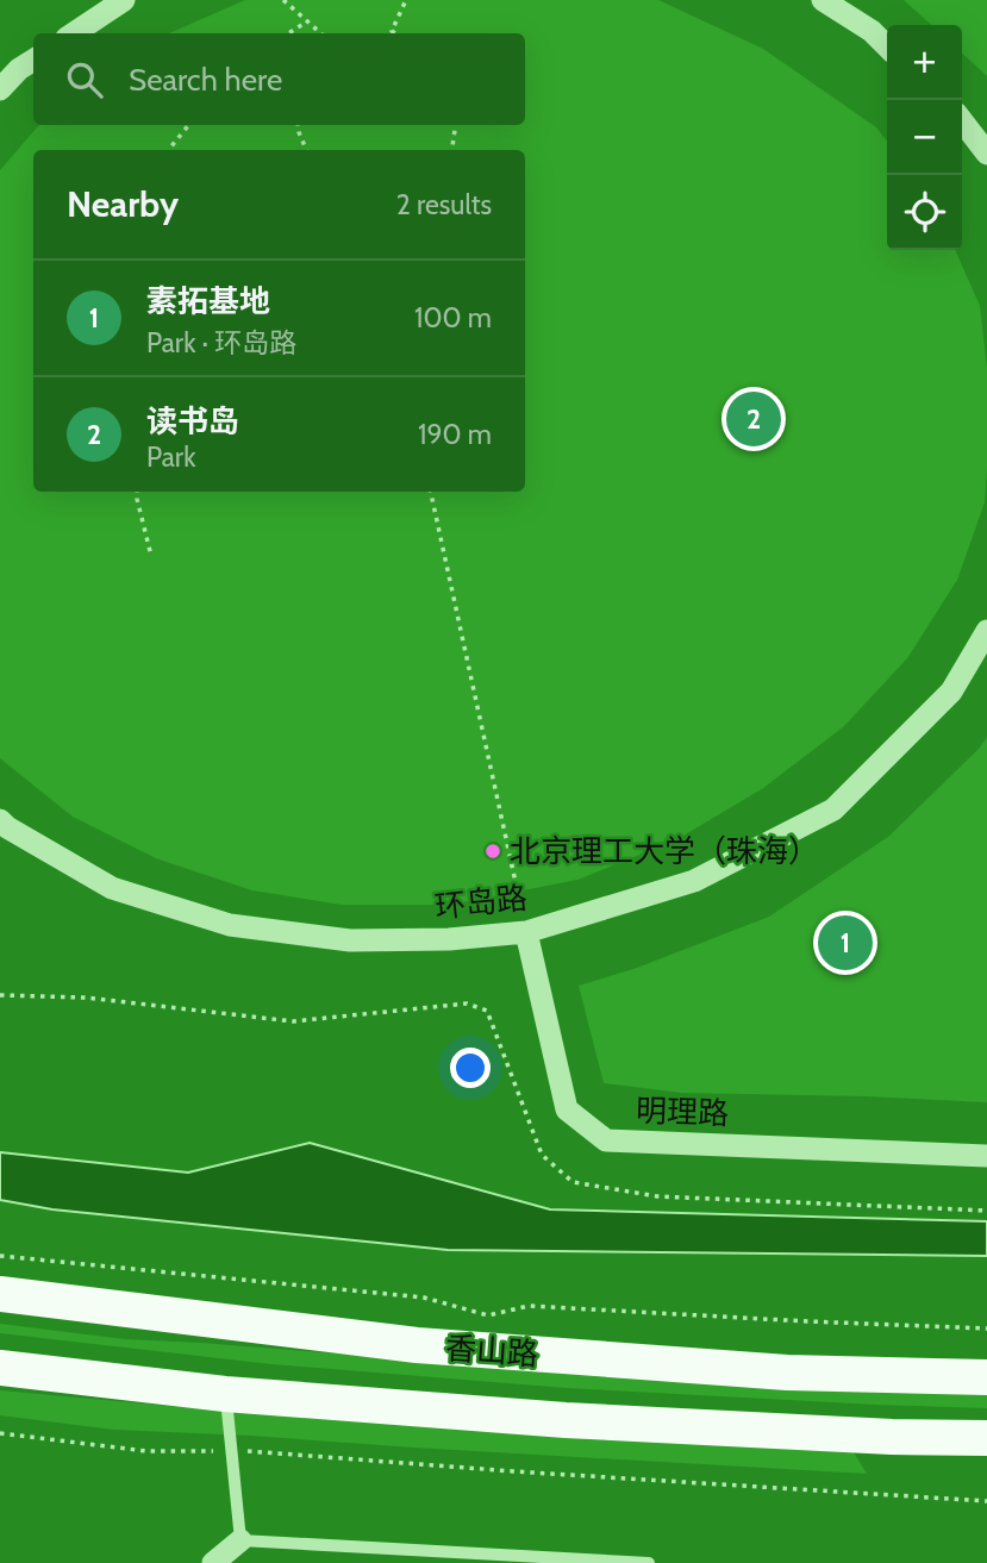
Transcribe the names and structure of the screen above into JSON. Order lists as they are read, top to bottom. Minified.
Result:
{"streets":{"main road":["香山路"],"street":["环岛路","明理路"]},"crossings":[["环岛路","明理路"]],"places":["北京理工大学（珠海）"],"page":{"map_buttons":["+","−"],"search":"Search here","heading":["Nearby","2 results"],"list":[{"mark":"1","name":"素拓基地","note":"Park · 环岛路","value":"100 m"},{"mark":"2","name":"读书岛","note":"Park","value":"190 m"}],"pins":["2","1"]}}
